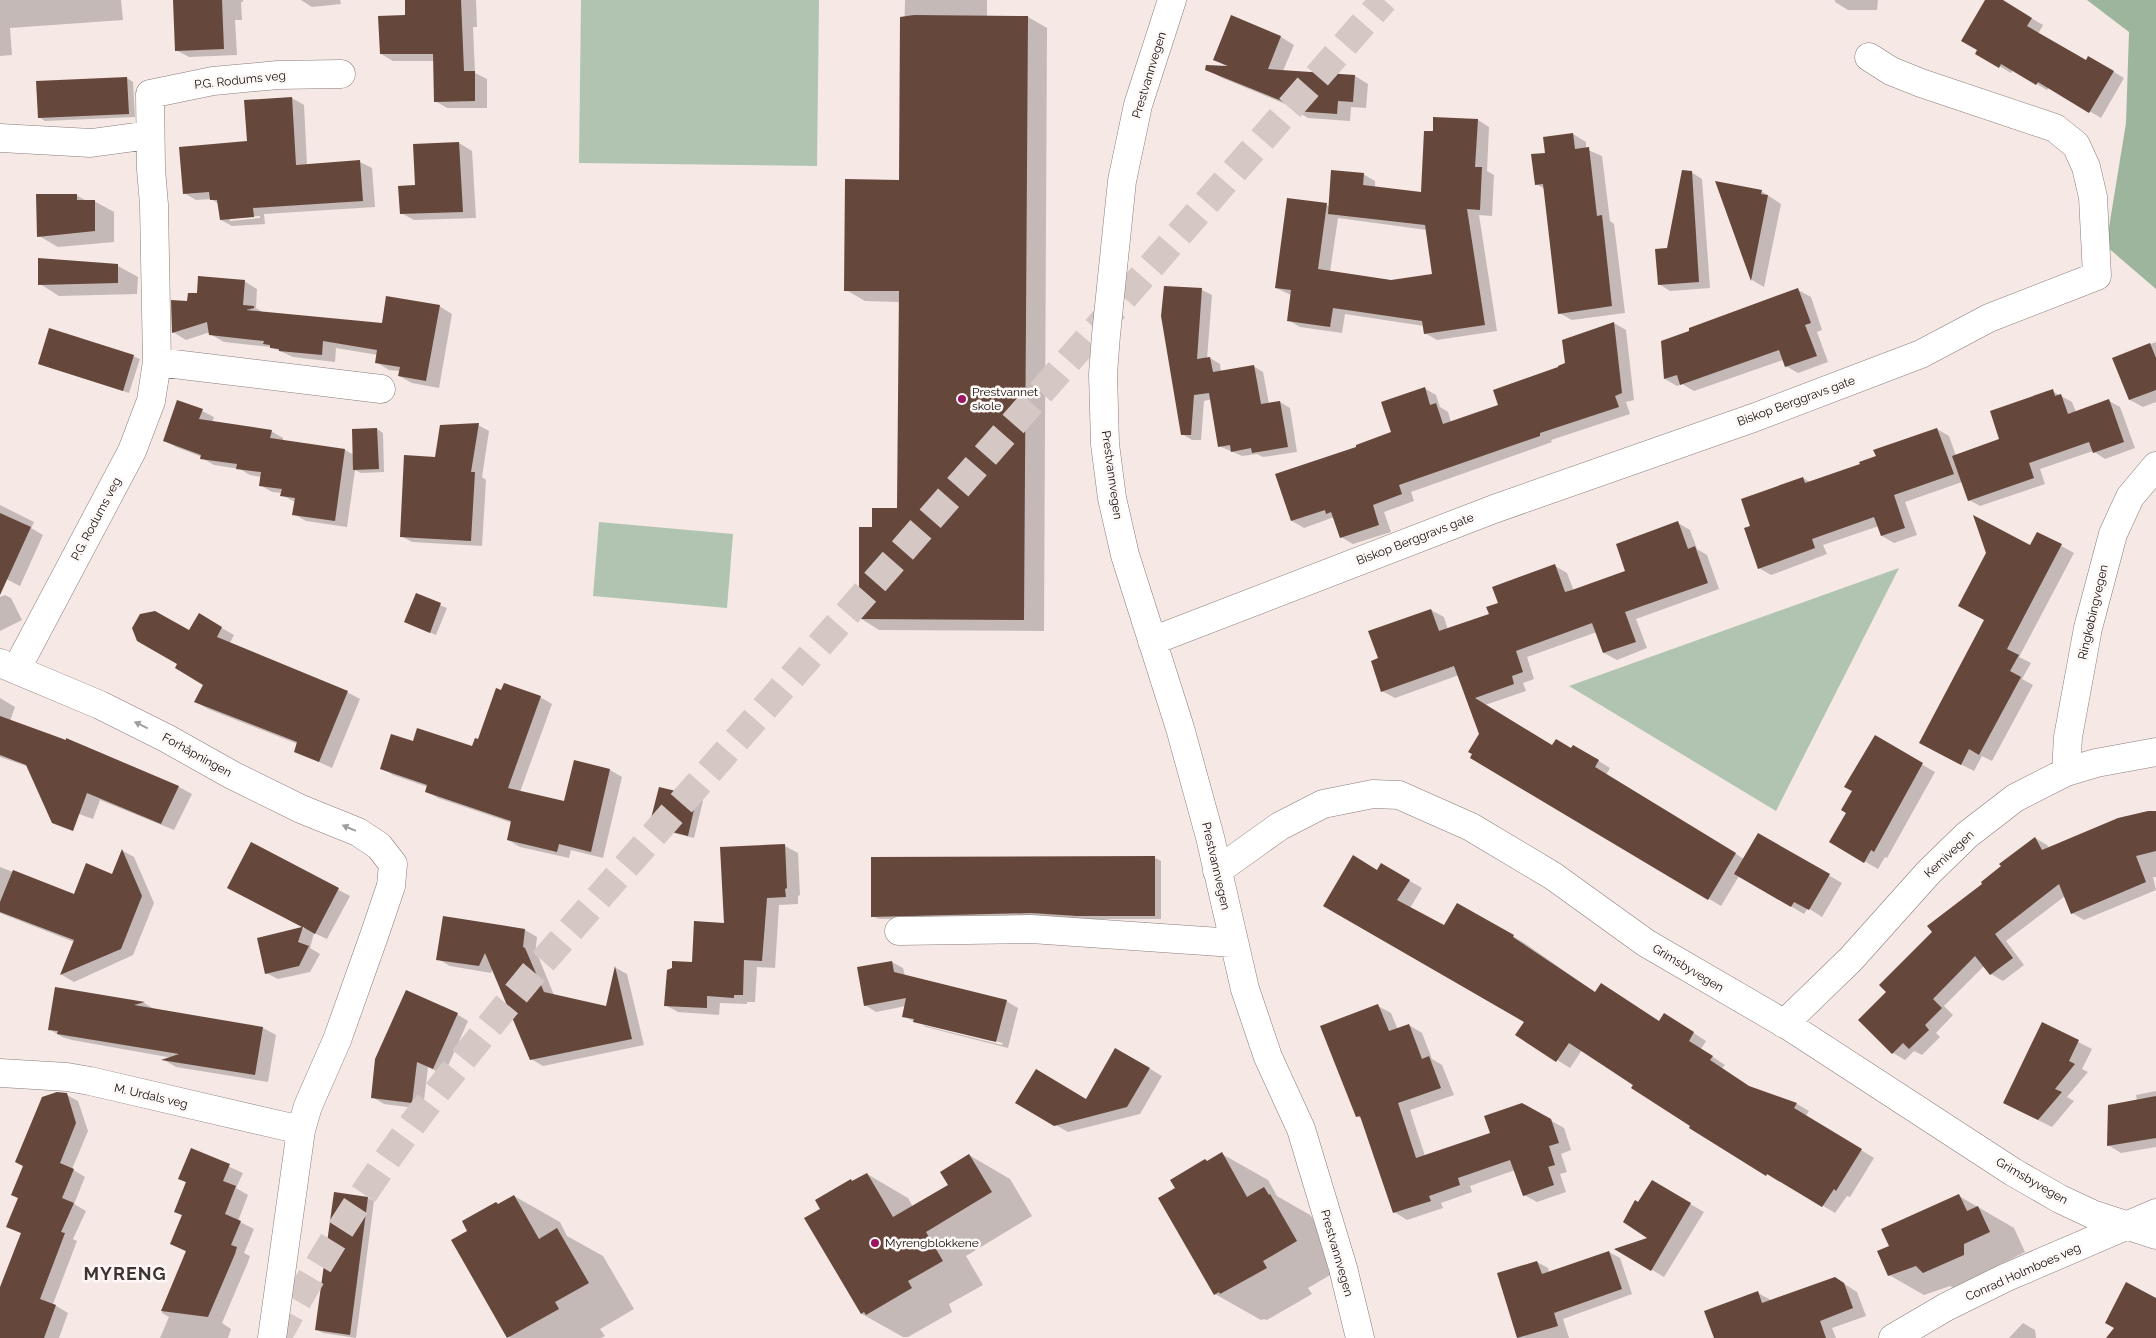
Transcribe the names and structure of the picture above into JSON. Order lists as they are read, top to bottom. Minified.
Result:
{"streets":{"street":["Prestvannvegen","P.G. Rodums veg","Biskop Berggravs gate","Ringkøbingvegen","Forhåpningen","Kemivegen","Grimsbyvegen","M. Urdals veg","Conrad Holmboes veg"]},"crossings":[["Prestvannvegen","Biskop Berggravs gate"],["Prestvannvegen","Grimsbyvegen"],["P.G. Rodums veg","Forhåpningen"],["Ringkøbingvegen","Kemivegen"],["Forhåpningen","M. Urdals veg"],["Kemivegen","Grimsbyvegen"],["Grimsbyvegen","Conrad Holmboes veg"]],"districts":["MYRENG"],"places":["Prestvannet skole","Myrengblokkene"]}
